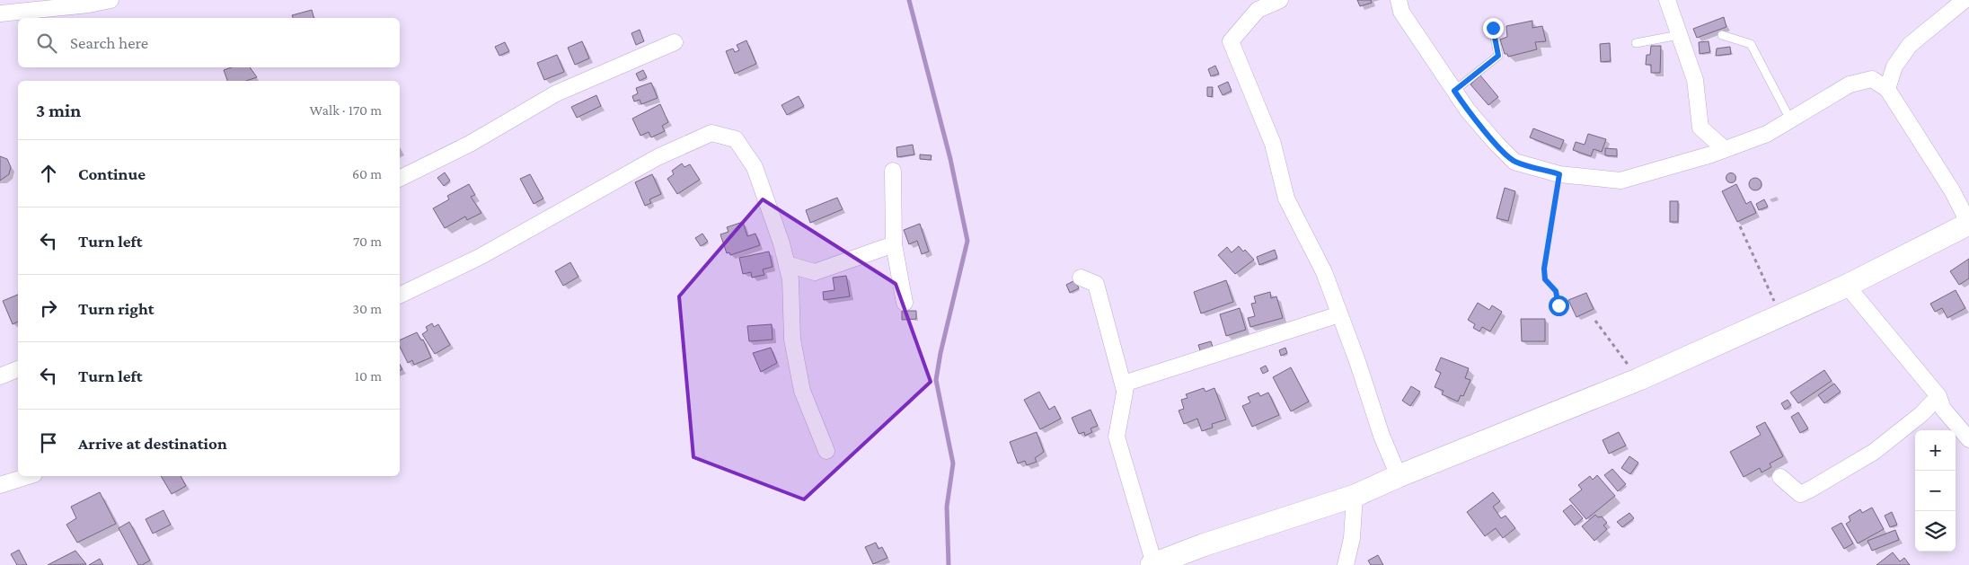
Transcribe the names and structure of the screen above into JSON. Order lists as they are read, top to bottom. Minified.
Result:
{"page":{"search":"Search here","heading":["3 min","Walk · 170 m"],"list":[["Continue","60 m"],["Turn left","70 m"],["Turn right","30 m"],["Turn left","10 m"],"Arrive at destination"],"map_buttons":["+","−"]}}
